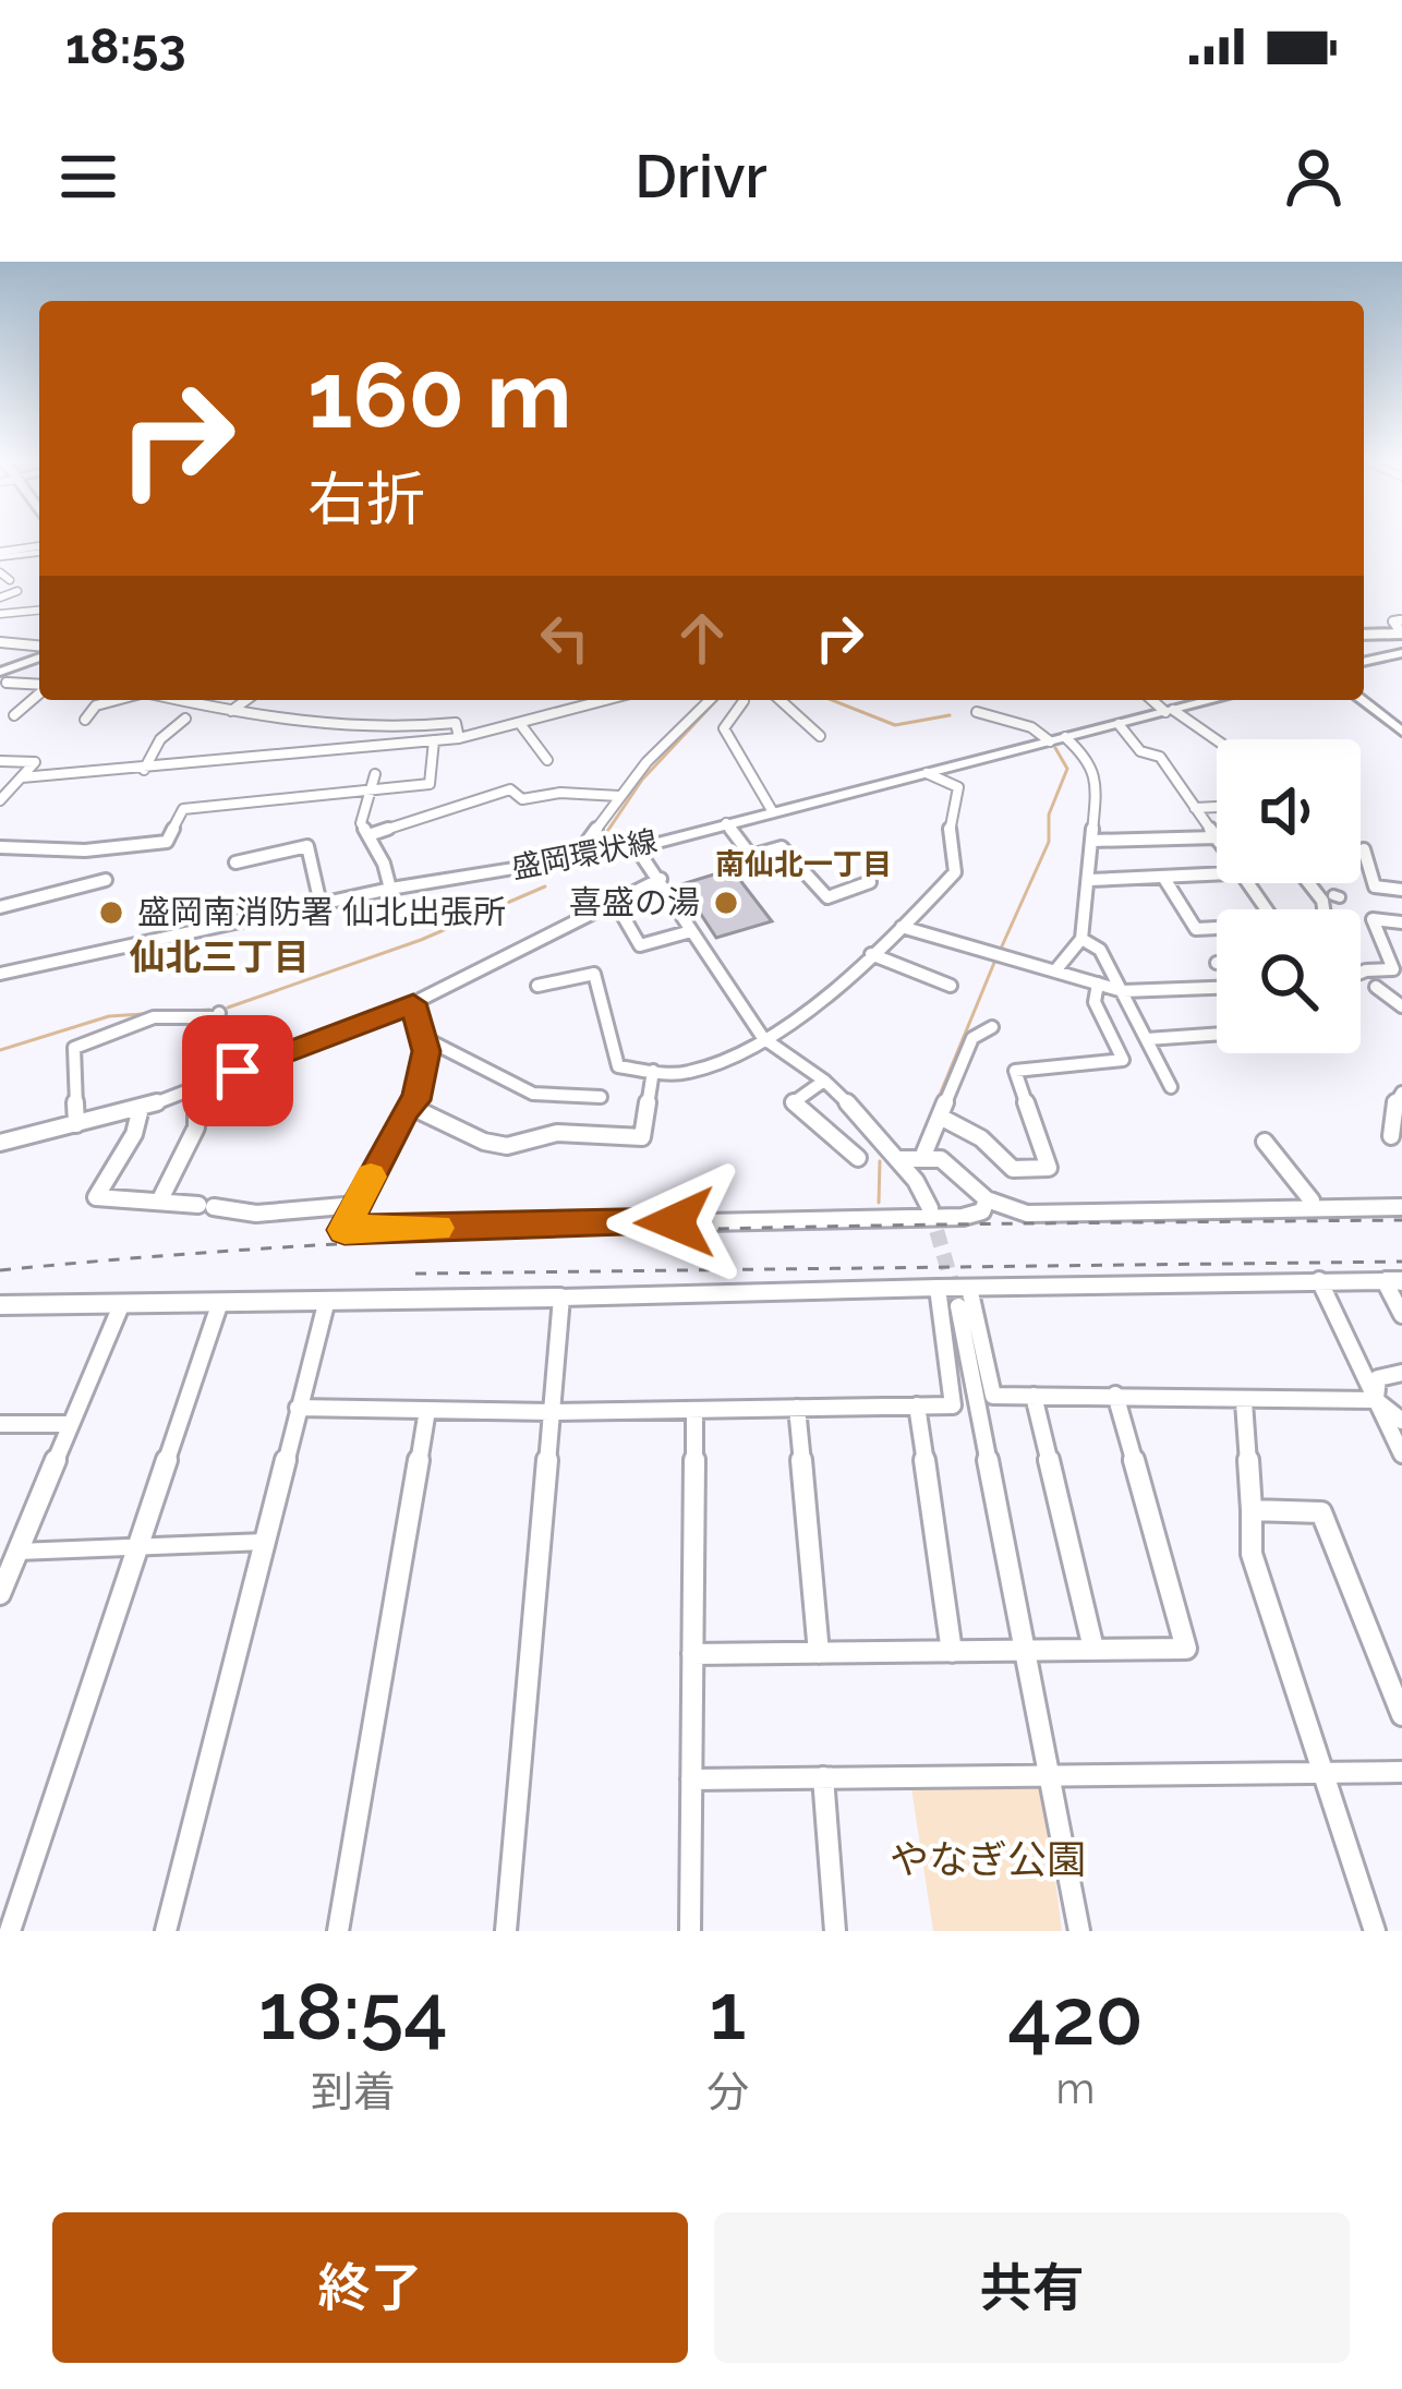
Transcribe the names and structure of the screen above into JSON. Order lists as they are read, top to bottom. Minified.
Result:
{"streets":{"main road":["盛岡環状線"]},"districts":["南仙北一丁目","仙北三丁目"],"parks":["やなぎ公園"],"places":["喜盛の湯","盛岡南消防署 仙北出張所"],"page":{"status":"18:53","header":"Drivr","turn":["160 m","右折"],"eta":["18:54","到着","1","分","420","m"],"buttons":["終了","共有"]}}
